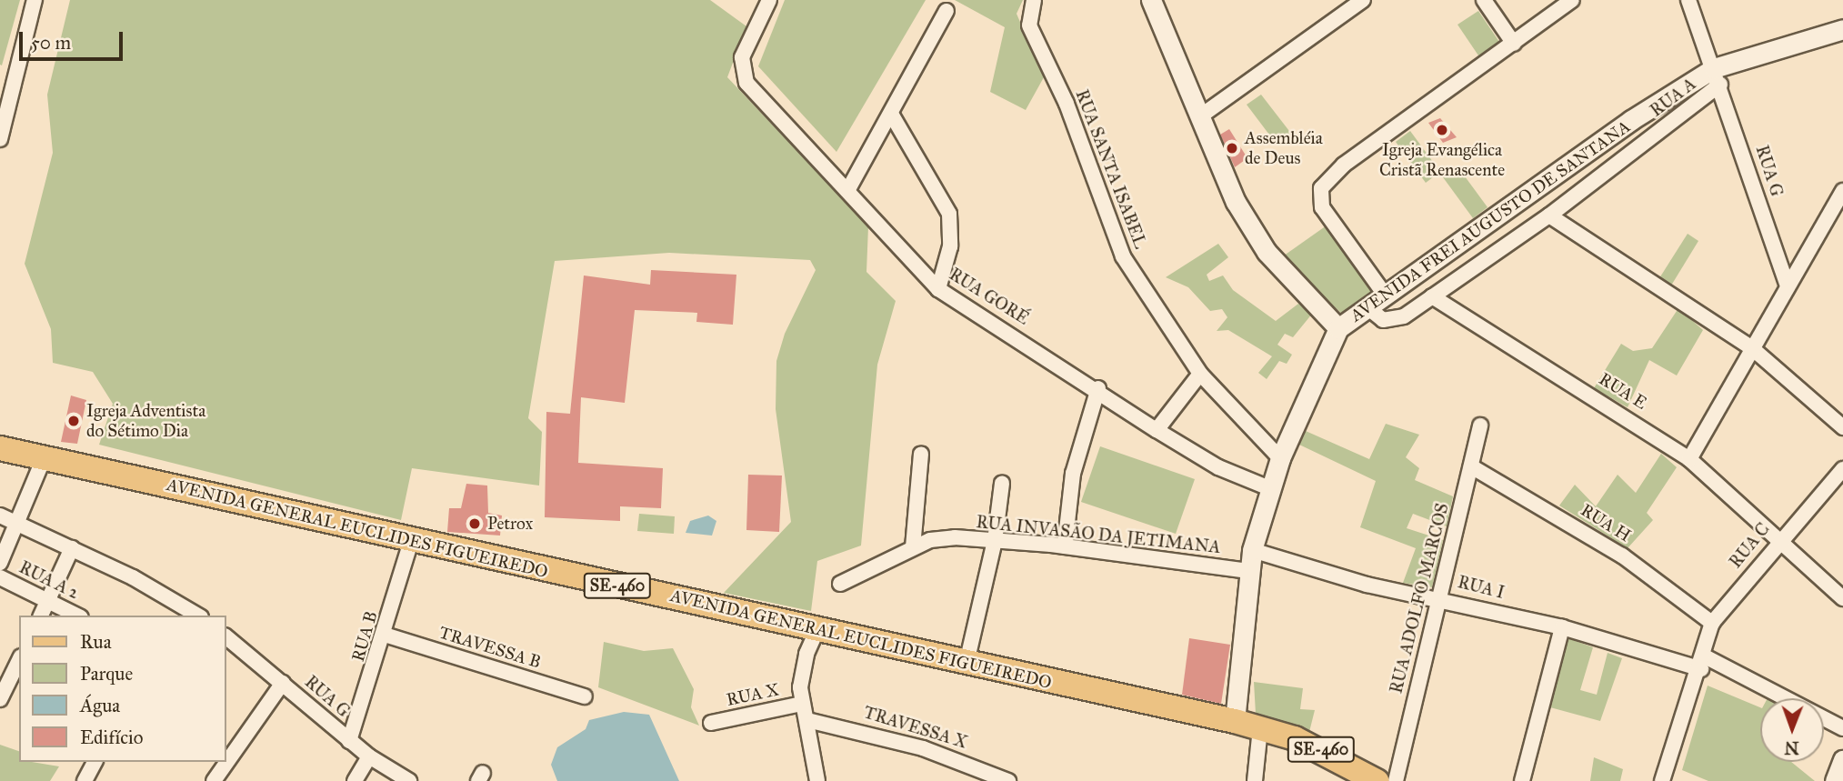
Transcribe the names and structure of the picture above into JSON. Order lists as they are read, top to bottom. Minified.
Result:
{"streets":{"main road":["AVENIDA GENERAL EUCLIDES FIGUEIREDO","SE-460"],"street":["RUA A","RUA SANTA ISABEL","RUA G","AVENIDA FREI AUGUSTO DE SANTANA","RUA GORÉ","RUA E","RUA H","RUA INVASÃO DA JETIMANA","RUA C","RUA A 2","RUA I","RUA ADOLFO MARCOS","RUA B","TRAVESSA B","RUA X","TRAVESSA X"]},"crossings":[["RUA A","RUA G"],["RUA A","AVENIDA FREI AUGUSTO DE SANTANA"],["RUA A","RUA E"],["RUA SANTA ISABEL","AVENIDA FREI AUGUSTO DE SANTANA"],["RUA G","AVENIDA FREI AUGUSTO DE SANTANA"],["RUA G","RUA B"],["AVENIDA FREI AUGUSTO DE SANTANA","RUA GORÉ"],["AVENIDA FREI AUGUSTO DE SANTANA","AVENIDA GENERAL EUCLIDES FIGUEIREDO"],["AVENIDA FREI AUGUSTO DE SANTANA","RUA INVASÃO DA JETIMANA"],["AVENIDA FREI AUGUSTO DE SANTANA","RUA I"],["RUA E","RUA C"],["RUA H","RUA C"],["RUA H","RUA ADOLFO MARCOS"],["AVENIDA GENERAL EUCLIDES FIGUEIREDO","RUA B"],["AVENIDA GENERAL EUCLIDES FIGUEIREDO","RUA X"],["RUA C","RUA I"],["RUA I","RUA ADOLFO MARCOS"],["RUA B","TRAVESSA B"],["RUA X","TRAVESSA X"]],"places":["Igreja Evangélica Cristã Renascente","Assembléia de Deus","Igreja Adventista do Sétimo Dia","Petrox"],"legend":["Rua","Parque","Água","Edifício"],"scale_bar":"50 m","north":"bottom"}
